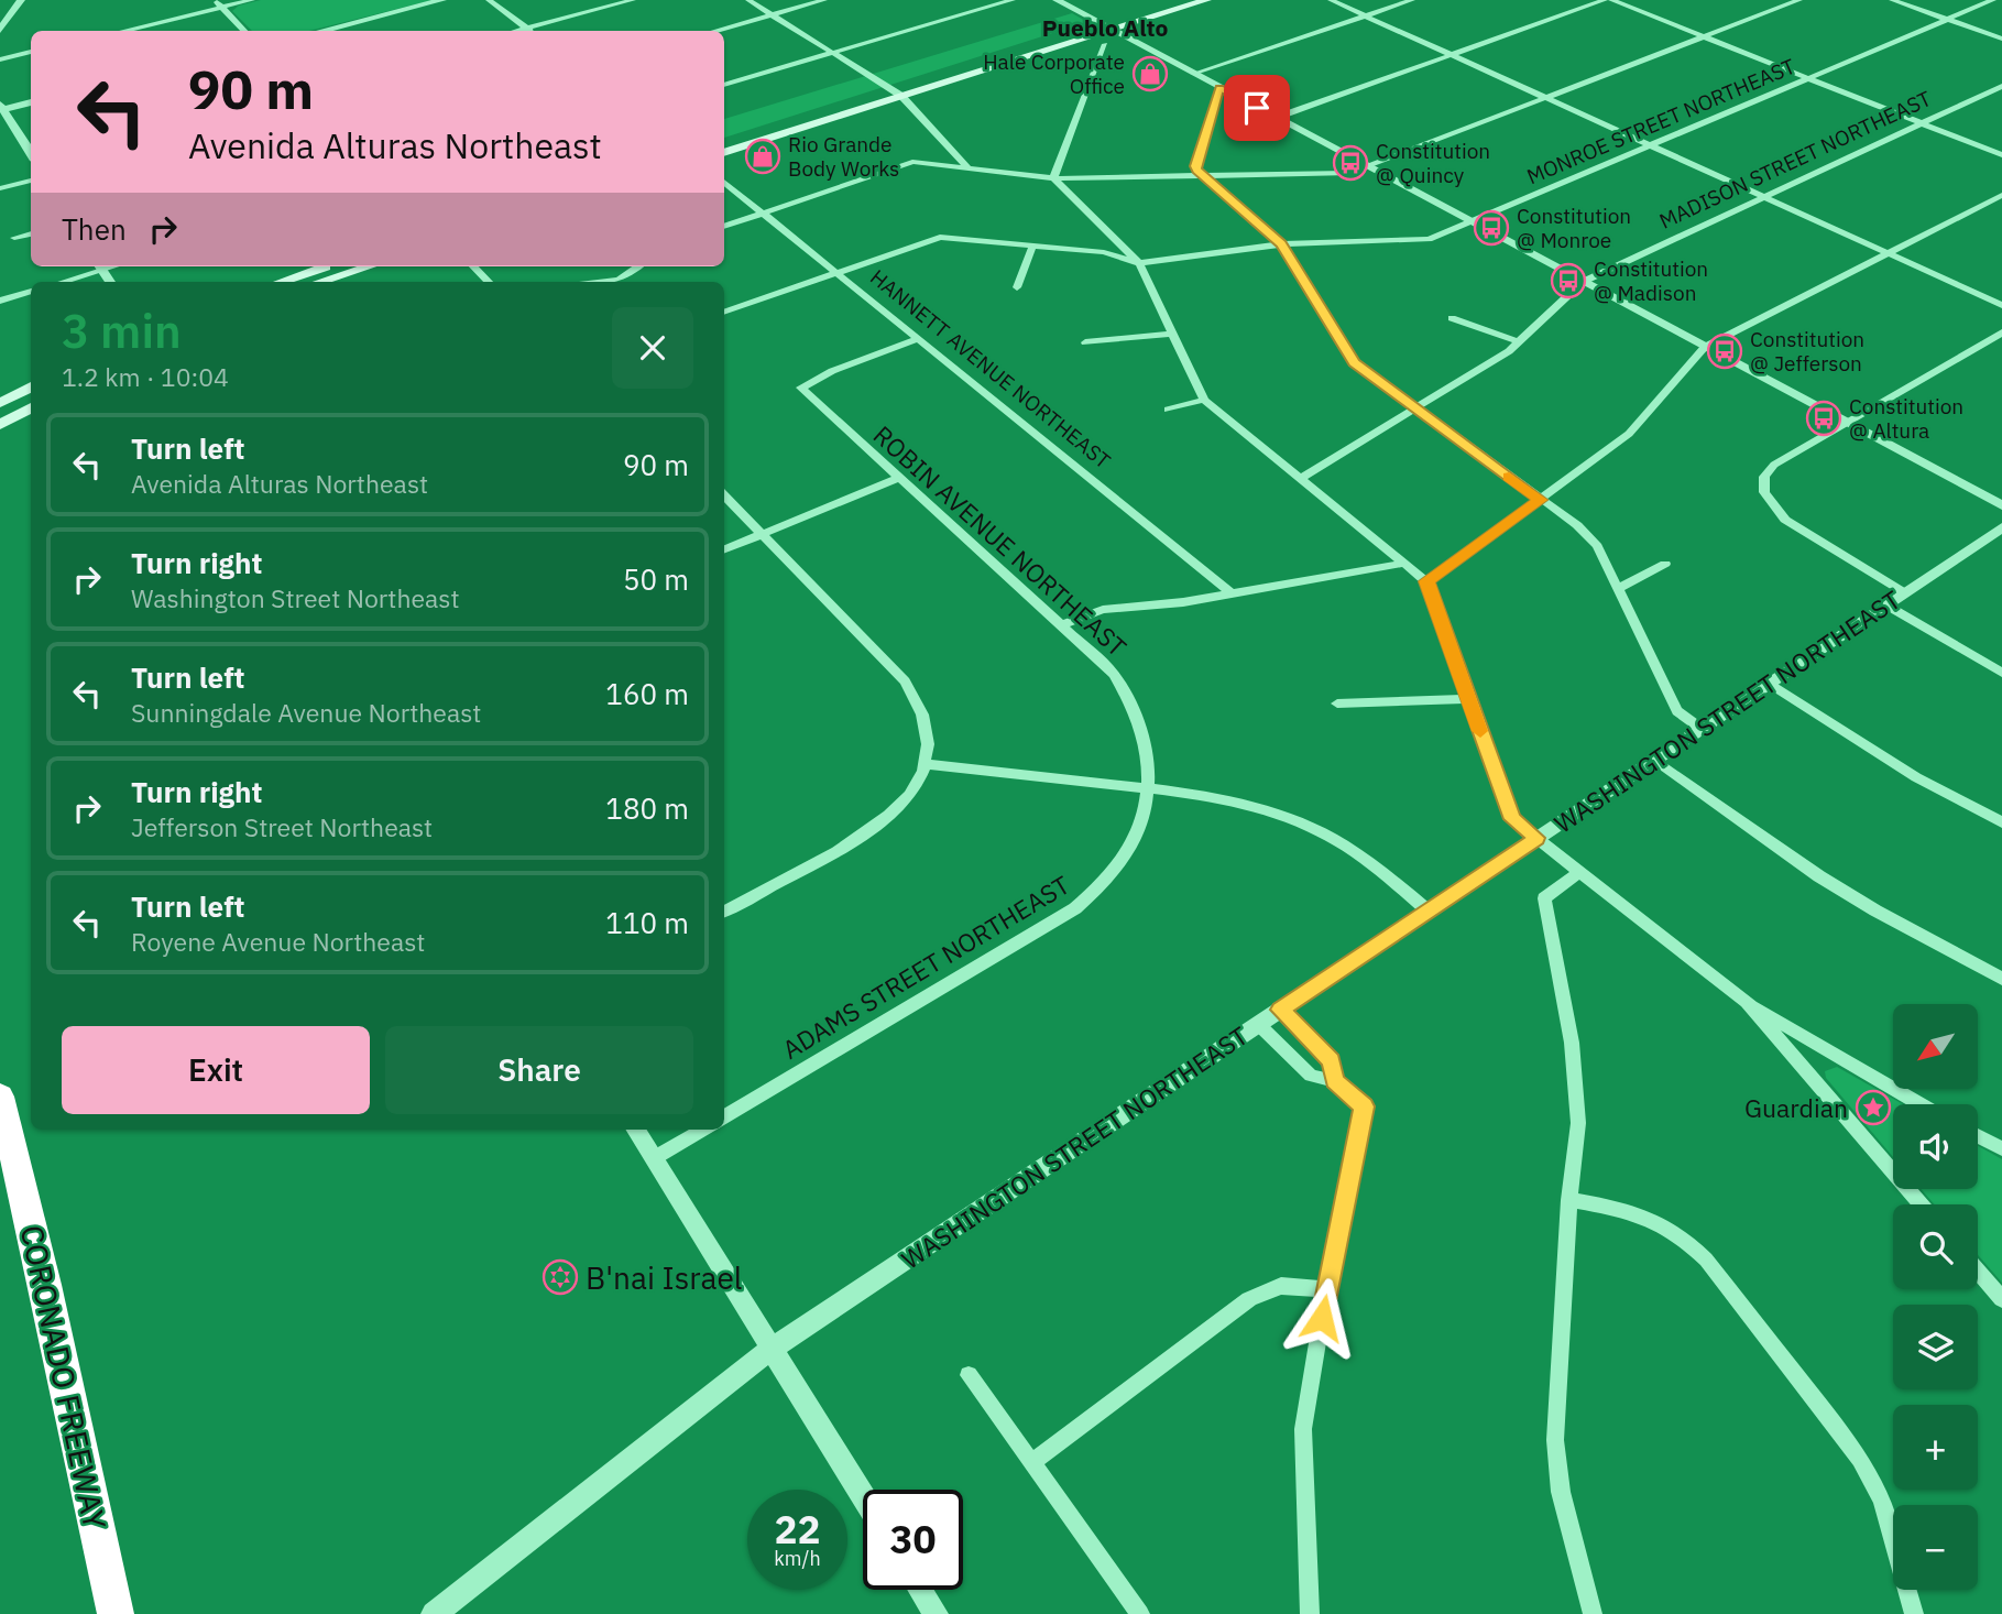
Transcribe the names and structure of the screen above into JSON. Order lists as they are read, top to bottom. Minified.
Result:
{"streets":{"highway":["CORONADO FREEWAY"],"street":["MONROE STREET NORTHEAST","MADISON STREET NORTHEAST","HANNETT AVENUE NORTHEAST","ROBIN AVENUE NORTHEAST","WASHINGTON STREET NORTHEAST","ADAMS STREET NORTHEAST"]},"crossings":[["MONROE STREET NORTHEAST","HANNETT AVENUE NORTHEAST"],["HANNETT AVENUE NORTHEAST","ROBIN AVENUE NORTHEAST"],["ROBIN AVENUE NORTHEAST","ADAMS STREET NORTHEAST"]],"districts":["Pueblo Alto"],"places":{"shop":["Hale Corporate Office","Rio Grande Body Works"],"bus stop":["Constitution @ Quincy","Constitution @ Monroe","Constitution @ Madison","Constitution @ Jefferson","Constitution @ Altura"],"place":["Guardian"],"synagogue":["B'nai Israel"]},"north":"bottom left","page":{"turn":["90 m","Avenida Alturas Northeast"],"then":"Then","heading":["3 min","1.2 km · 10:04"],"list":[{"name":"Turn left","note":"Avenida Alturas Northeast","value":"90 m"},{"name":"Turn right","note":"Washington Street Northeast","value":"50 m"},{"name":"Turn left","note":"Sunningdale Avenue Northeast","value":"160 m"},{"name":"Turn right","note":"Jefferson Street Northeast","value":"180 m"},{"name":"Turn left","note":"Royene Avenue Northeast","value":"110 m"}],"map_buttons":["+","−"],"buttons":["Exit","Share"],"speed":"22 km/h","limit":"30"}}
